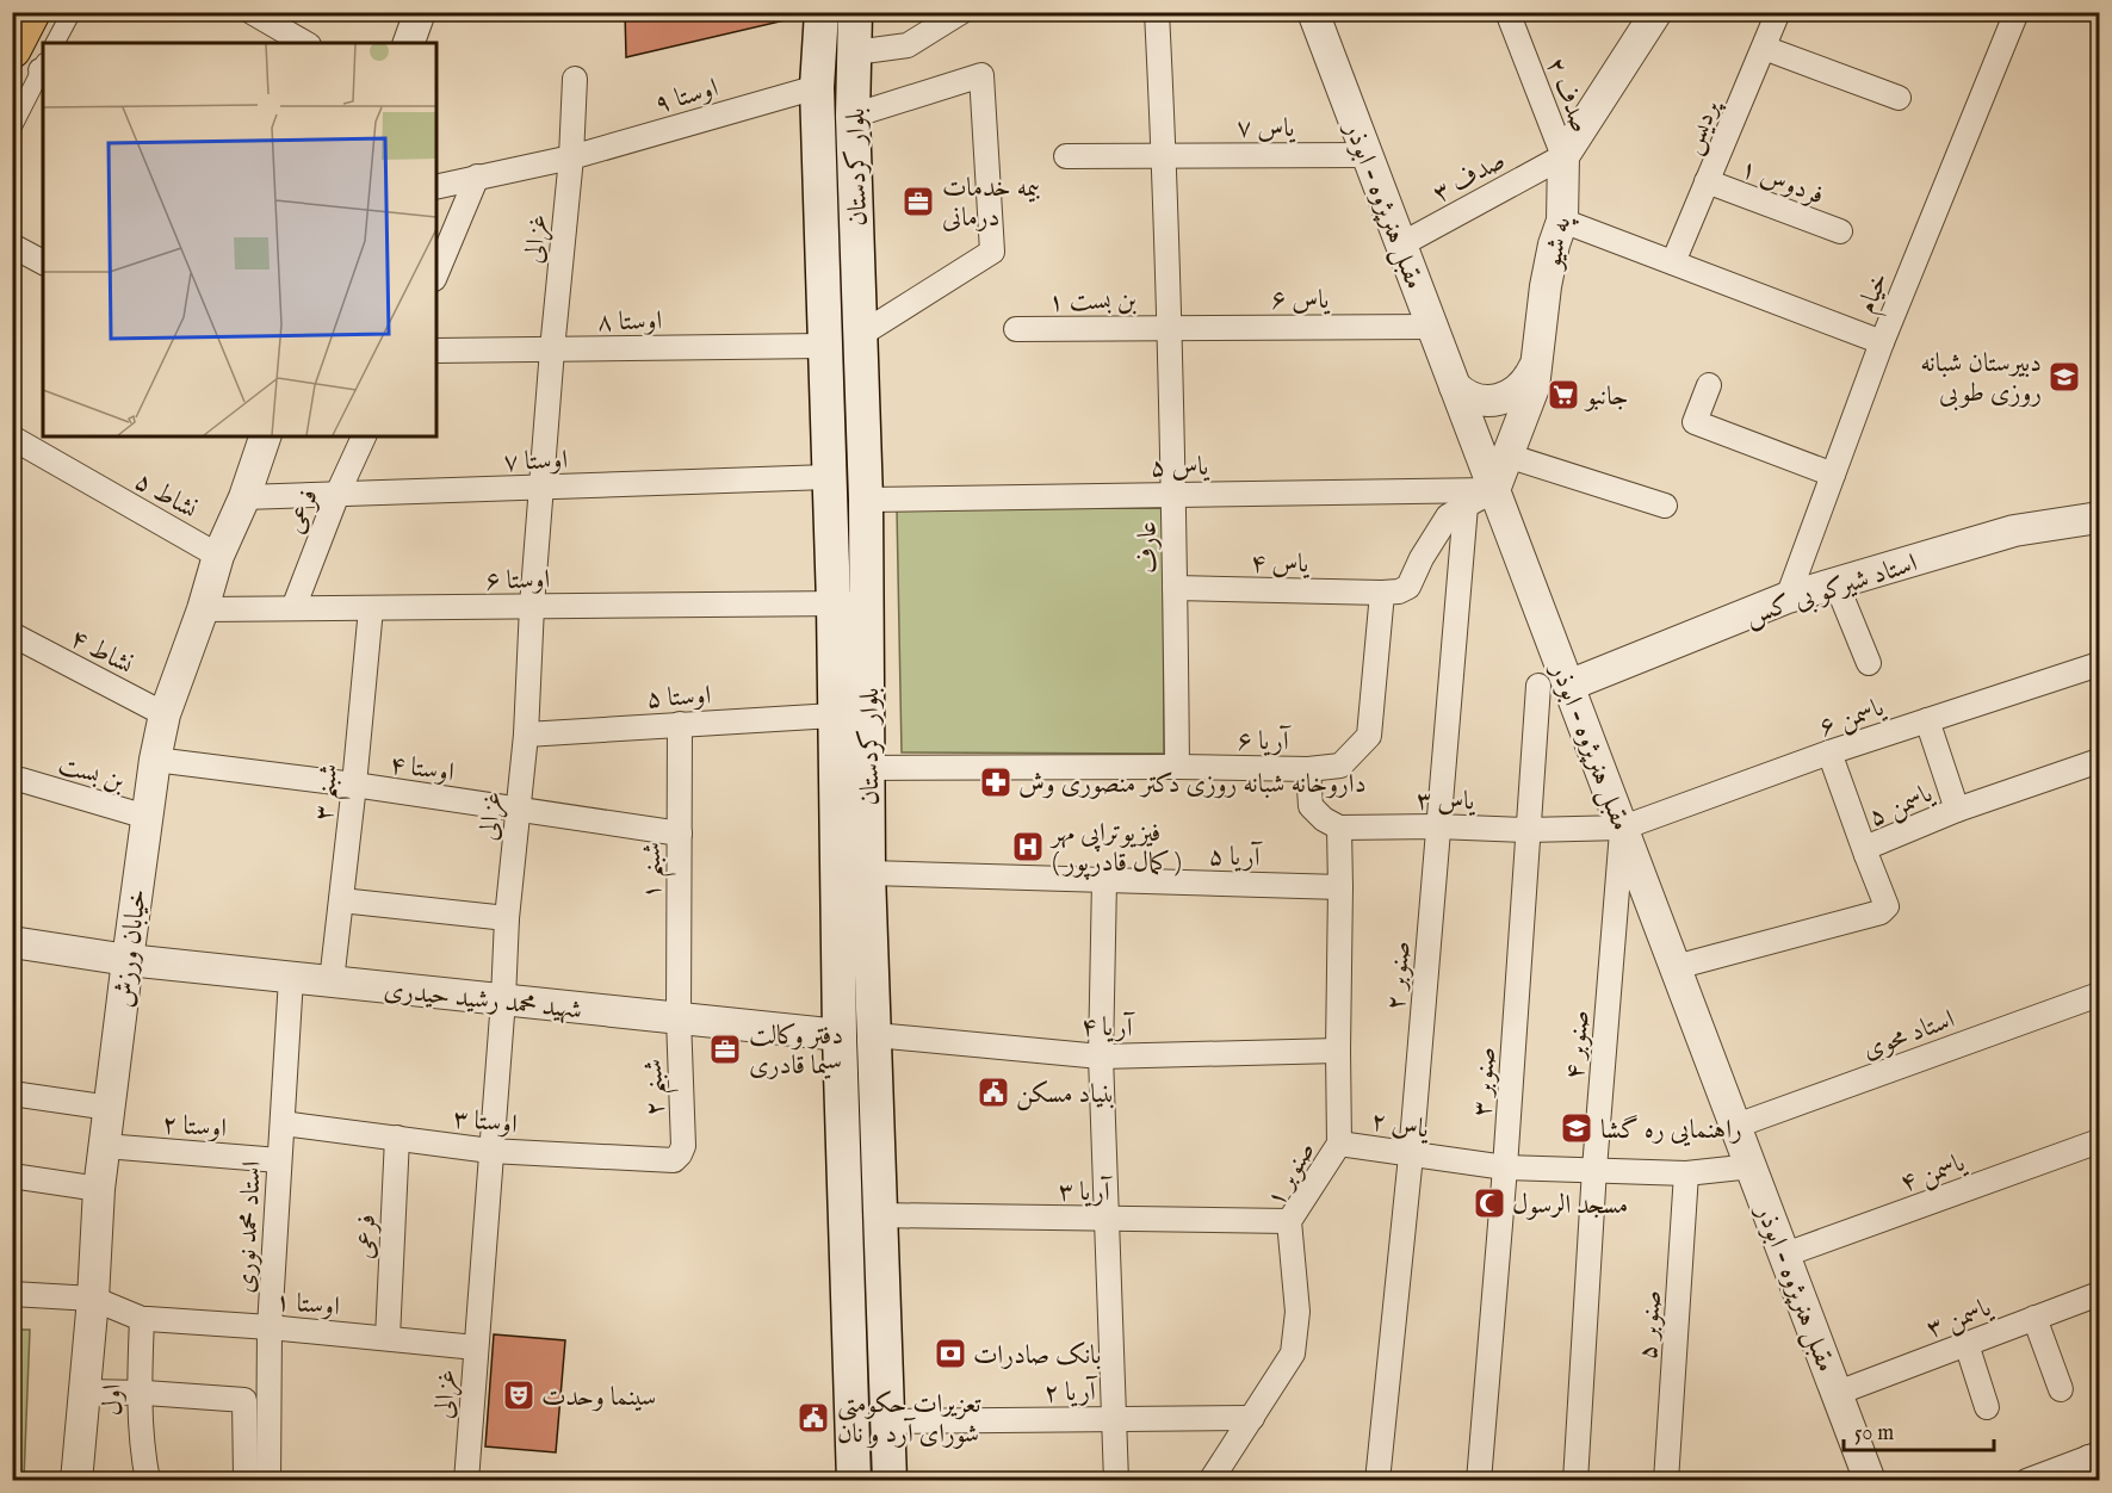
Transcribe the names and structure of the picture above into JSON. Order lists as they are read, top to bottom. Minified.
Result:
{"streets":{"main road":["بلوار کردستان"],"street":["اوستا ۹","صدف ۲","یاس ۷","پردیس","صدف ۳","فردوس ۱","مقبل هنرپژوه - ابوذر","غزالی","په شیو","خیام","یاس ۶","بن بست ۱","اوستا ۸","اوستا ۷","یاس ۵","نشاط ۵","فرعی","عارف","یاس ۴","اوستا ۶","استاد شیرکو بی کس","نشاط ۴","اوستا ۵","یاسمن ۶","آریا ۶","اوستا ۴","بن بست","شبنم ۳","یاس ۳","یاسمن ۵","آریا ۵","شبنم ۱","خیابان ورزش","صنوبر ۲","شهید محمد رشید حیدری","آریا ۴","استاد محوی","صنوبر ۴","صنوبر ۳","شبنم ۲","اوستا ۳","یاس ۲","اوستا ۲","یاسمن ۴","صنوبر ۱","آریا ۳","استاد محمد نوری","اوستا ۱","یاسمن ۳","صنوبر ۵","آریا ۲","اول"]},"crossings":[["اوستا ۹","بلوار کردستان"],["اوستا ۹","غزالی"],["صدف ۲","صدف ۳"],["صدف ۲","په شیو"],["یاس ۷","مقبل هنرپژوه - ابوذر"],["یاس ۷","عارف"],["پردیس","فردوس ۱"],["بلوار کردستان","اوستا ۸"],["بلوار کردستان","اوستا ۷"],["بلوار کردستان","یاس ۵"],["بلوار کردستان","اوستا ۶"],["بلوار کردستان","اوستا ۵"],["بلوار کردستان","آریا ۶"],["بلوار کردستان","آریا ۵"],["بلوار کردستان","شهید محمد رشید حیدری"],["بلوار کردستان","آریا ۴"],["بلوار کردستان","آریا ۳"],["بلوار کردستان","آریا ۲"],["صدف ۳","مقبل هنرپژوه - ابوذر"],["صدف ۳","په شیو"],["مقبل هنرپژوه - ابوذر","په شیو"],["مقبل هنرپژوه - ابوذر","یاس ۶"],["مقبل هنرپژوه - ابوذر","یاس ۵"],["مقبل هنرپژوه - ابوذر","استاد شیرکو بی کس"],["مقبل هنرپژوه - ابوذر","یاسمن ۶"],["مقبل هنرپژوه - ابوذر","یاس ۳"],["مقبل هنرپژوه - ابوذر","یاسمن ۵"],["مقبل هنرپژوه - ابوذر","استاد محوی"],["مقبل هنرپژوه - ابوذر","صنوبر ۴"],["مقبل هنرپژوه - ابوذر","یاس ۲"],["مقبل هنرپژوه - ابوذر","یاسمن ۴"],["مقبل هنرپژوه - ابوذر","یاسمن ۳"],["غزالی","اوستا ۸"],["غزالی","اوستا ۷"],["غزالی","اوستا ۶"],["غزالی","اوستا ۵"],["غزالی","اوستا ۴"],["غزالی","شهید محمد رشید حیدری"],["غزالی","اوستا ۳"],["غزالی","اوستا ۱"],["په شیو","یاس ۵"],["خیام","استاد شیرکو بی کس"],["یاس ۶","بن بست ۱"],["یاس ۶","عارف"],["بن بست ۱","عارف"],["اوستا ۷","فرعی"],["اوستا ۷","خیابان ورزش"],["یاس ۵","عارف"],["نشاط ۵","خیابان ورزش"],["فرعی","اوستا ۶"],["فرعی","اوستا ۳"],["فرعی","اوستا ۱"],["عارف","یاس ۴"],["عارف","آریا ۶"],["یاس ۴","آریا ۶"],["اوستا ۶","شبنم ۳"],["اوستا ۶","خیابان ورزش"],["نشاط ۴","خیابان ورزش"],["اوستا ۵","شبنم ۱"],["یاسمن ۶","یاس ۳"],["یاسمن ۶","صنوبر ۴"],["اوستا ۴","شبنم ۳"],["اوستا ۴","شبنم ۱"],["اوستا ۴","خیابان ورزش"],["بن بست","خیابان ورزش"],["شبنم ۳","شهید محمد رشید حیدری"],["یاس ۳","صنوبر ۲"],["یاس ۳","صنوبر ۴"],["یاس ۳","صنوبر ۳"],["یاس ۳","صنوبر ۱"],["آریا ۵","صنوبر ۱"],["شبنم ۱","شهید محمد رشید حیدری"],["شبنم ۱","شبنم ۲"],["خیابان ورزش","شهید محمد رشید حیدری"],["خیابان ورزش","اوستا ۲"],["خیابان ورزش","اوستا ۱"],["صنوبر ۲","یاس ۲"],["شهید محمد رشید حیدری","شبنم ۲"],["شهید محمد رشید حیدری","استاد محمد نوری"],["آریا ۴","صنوبر ۱"],["صنوبر ۴","یاس ۲"],["صنوبر ۳","یاس ۲"],["شبنم ۲","اوستا ۳"],["اوستا ۳","استاد محمد نوری"],["یاس ۲","صنوبر ۱"],["یاس ۲","صنوبر ۵"],["اوستا ۲","استاد محمد نوری"],["صنوبر ۱","آریا ۳"],["صنوبر ۱","آریا ۲"],["استاد محمد نوری","اوستا ۱"],["اوستا ۱","اول"]],"places":{"office":["بیمه خدمات درمانی","دفتر وکالت سیما قادری"],"school or university":["دبیرستان شبانه روزی طوبی","راهنمایی ره گشا"],"supermarket":["جانبو"],"pharmacy":["داروخانه شبانه روزی دکتر منصوری وش"],"hospital":["فیزیوتراپی مهر ( کمال قادرپور )"],"public building":["بنیاد مسکن","تعزیرات حکومتی شورای آرد و نان"],"mosque":["مسجد الرسول"],"bank":["بانک صادرات"],"theatre":["سینما وحدت"]},"scale_bar":"50 m"}
